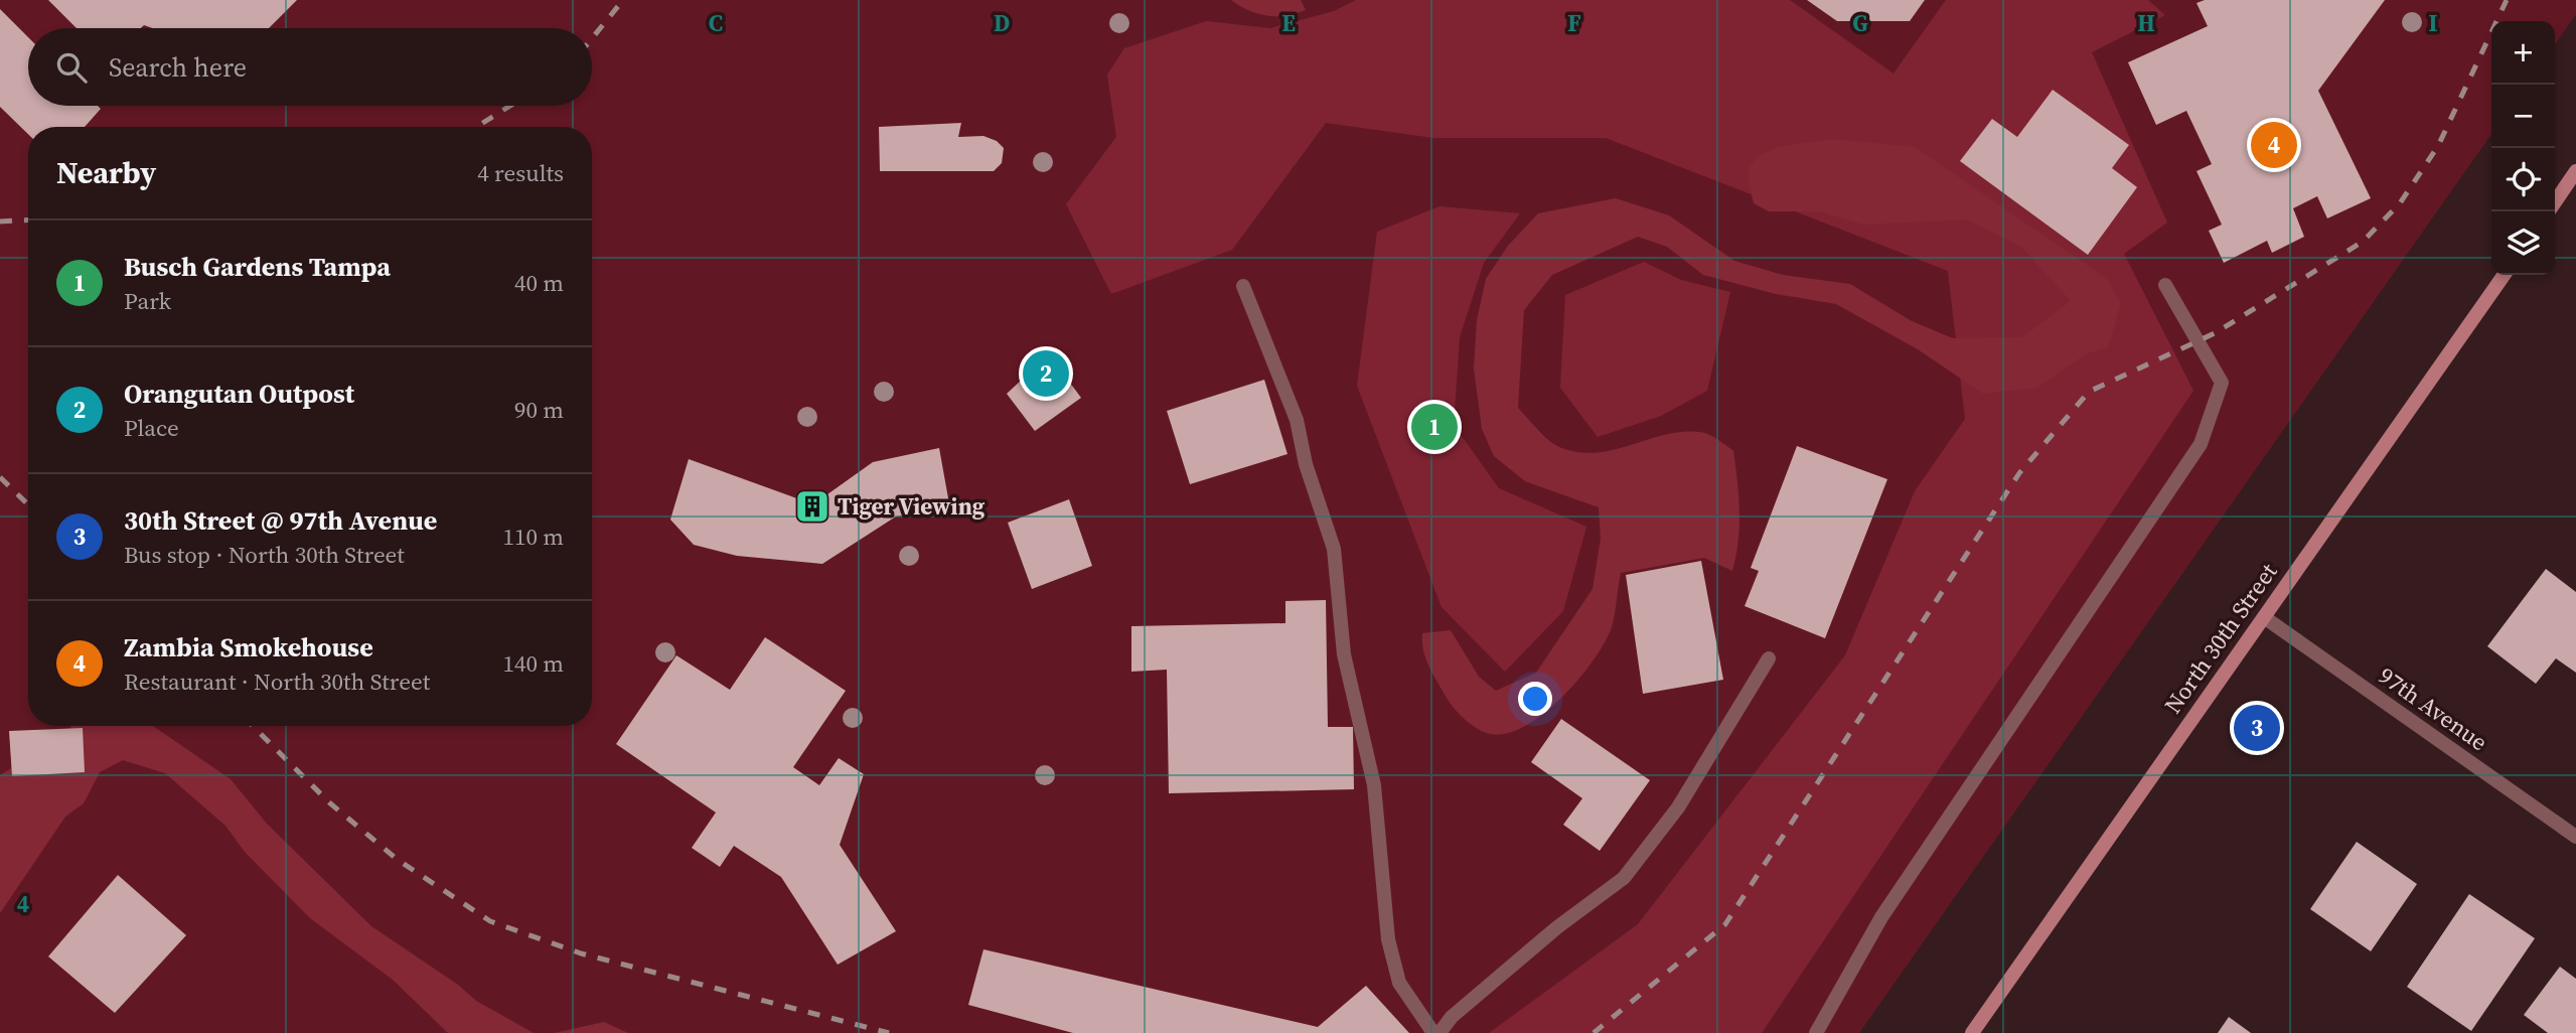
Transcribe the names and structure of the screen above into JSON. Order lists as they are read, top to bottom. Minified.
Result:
{"streets":{"main road":["North 30th Street"],"street":["97th Avenue"]},"crossings":[["North 30th Street","97th Avenue"]],"places":{"building":["Tiger Viewing"]},"page":{"map_buttons":["+","−"],"search":"Search here","pins":["4","2","1","3"],"heading":["Nearby","4 results"],"list":[{"mark":"1","name":"Busch Gardens Tampa","note":"Park","value":"40 m"},{"mark":"2","name":"Orangutan Outpost","note":"Place","value":"90 m"},{"mark":"3","name":"30th Street @ 97th Avenue","note":"Bus stop · North 30th Street","value":"110 m"},{"mark":"4","name":"Zambia Smokehouse","note":"Restaurant · North 30th Street","value":"140 m"}]},"grid":{"columns":["C","D","E","F","G","H","I"],"rows":["4"]}}
